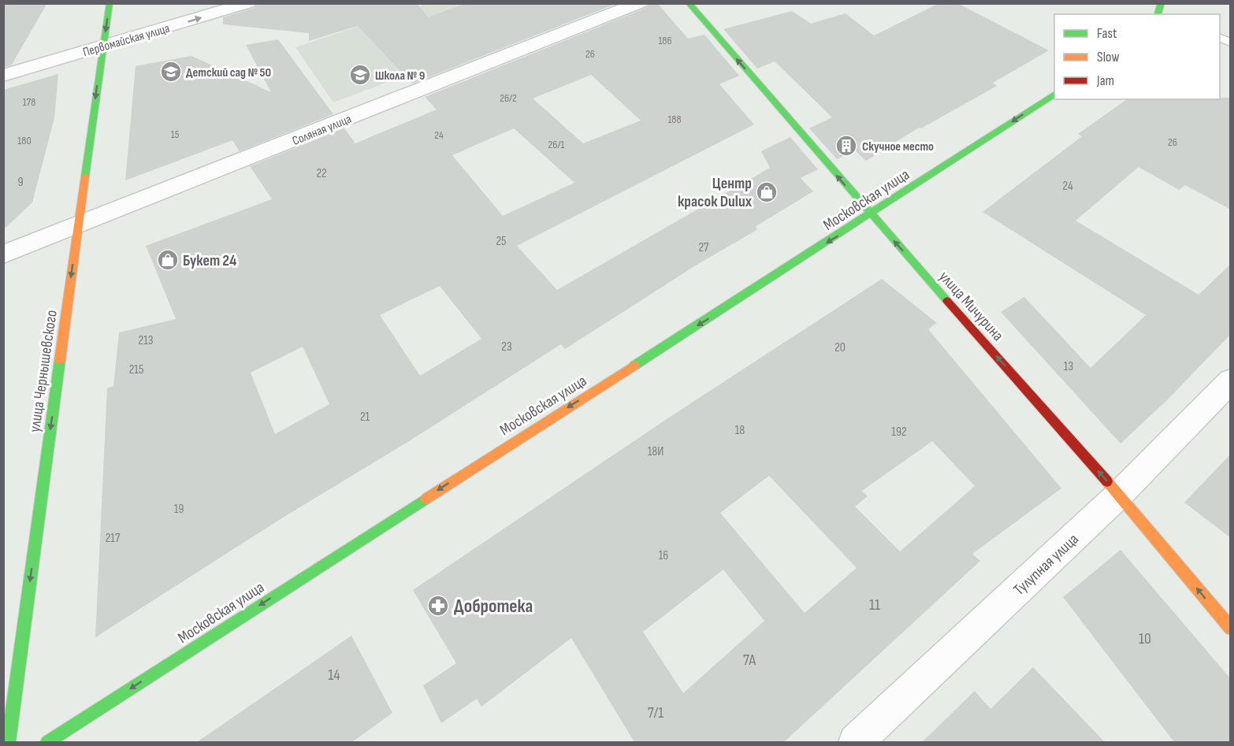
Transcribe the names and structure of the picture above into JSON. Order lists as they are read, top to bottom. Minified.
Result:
{"streets":{"main road":["Московская улица","улица Мичурина","улица Чернышевского"],"street":["Первомайская улица","Соляная улица","Тулупная улица"]},"crossings":[["Первомайская улица","улица Чернышевского"],["Соляная улица","улица Чернышевского"],["Московская улица","улица Мичурина"],["улица Мичурина","Тулупная улица"]],"one_way":["Первомайская улица","Московская улица","улица Мичурина","улица Чернышевского"],"places":{"school or university":["Детский сад № 50","Школа № 9"],"building":["Скучное место"],"shop":["Центр красок Dulux","Букет 24"],"pharmacy":["Добротека"]},"house_numbers":["186","26","26/2","178","188","15","24","180","26","26/1","22","9","24","25","27","213","23","20","13","215","21","18","192","18И","19","217","16","11","10","7А","14","7/1"],"legend":["Fast","Slow","Jam"]}
